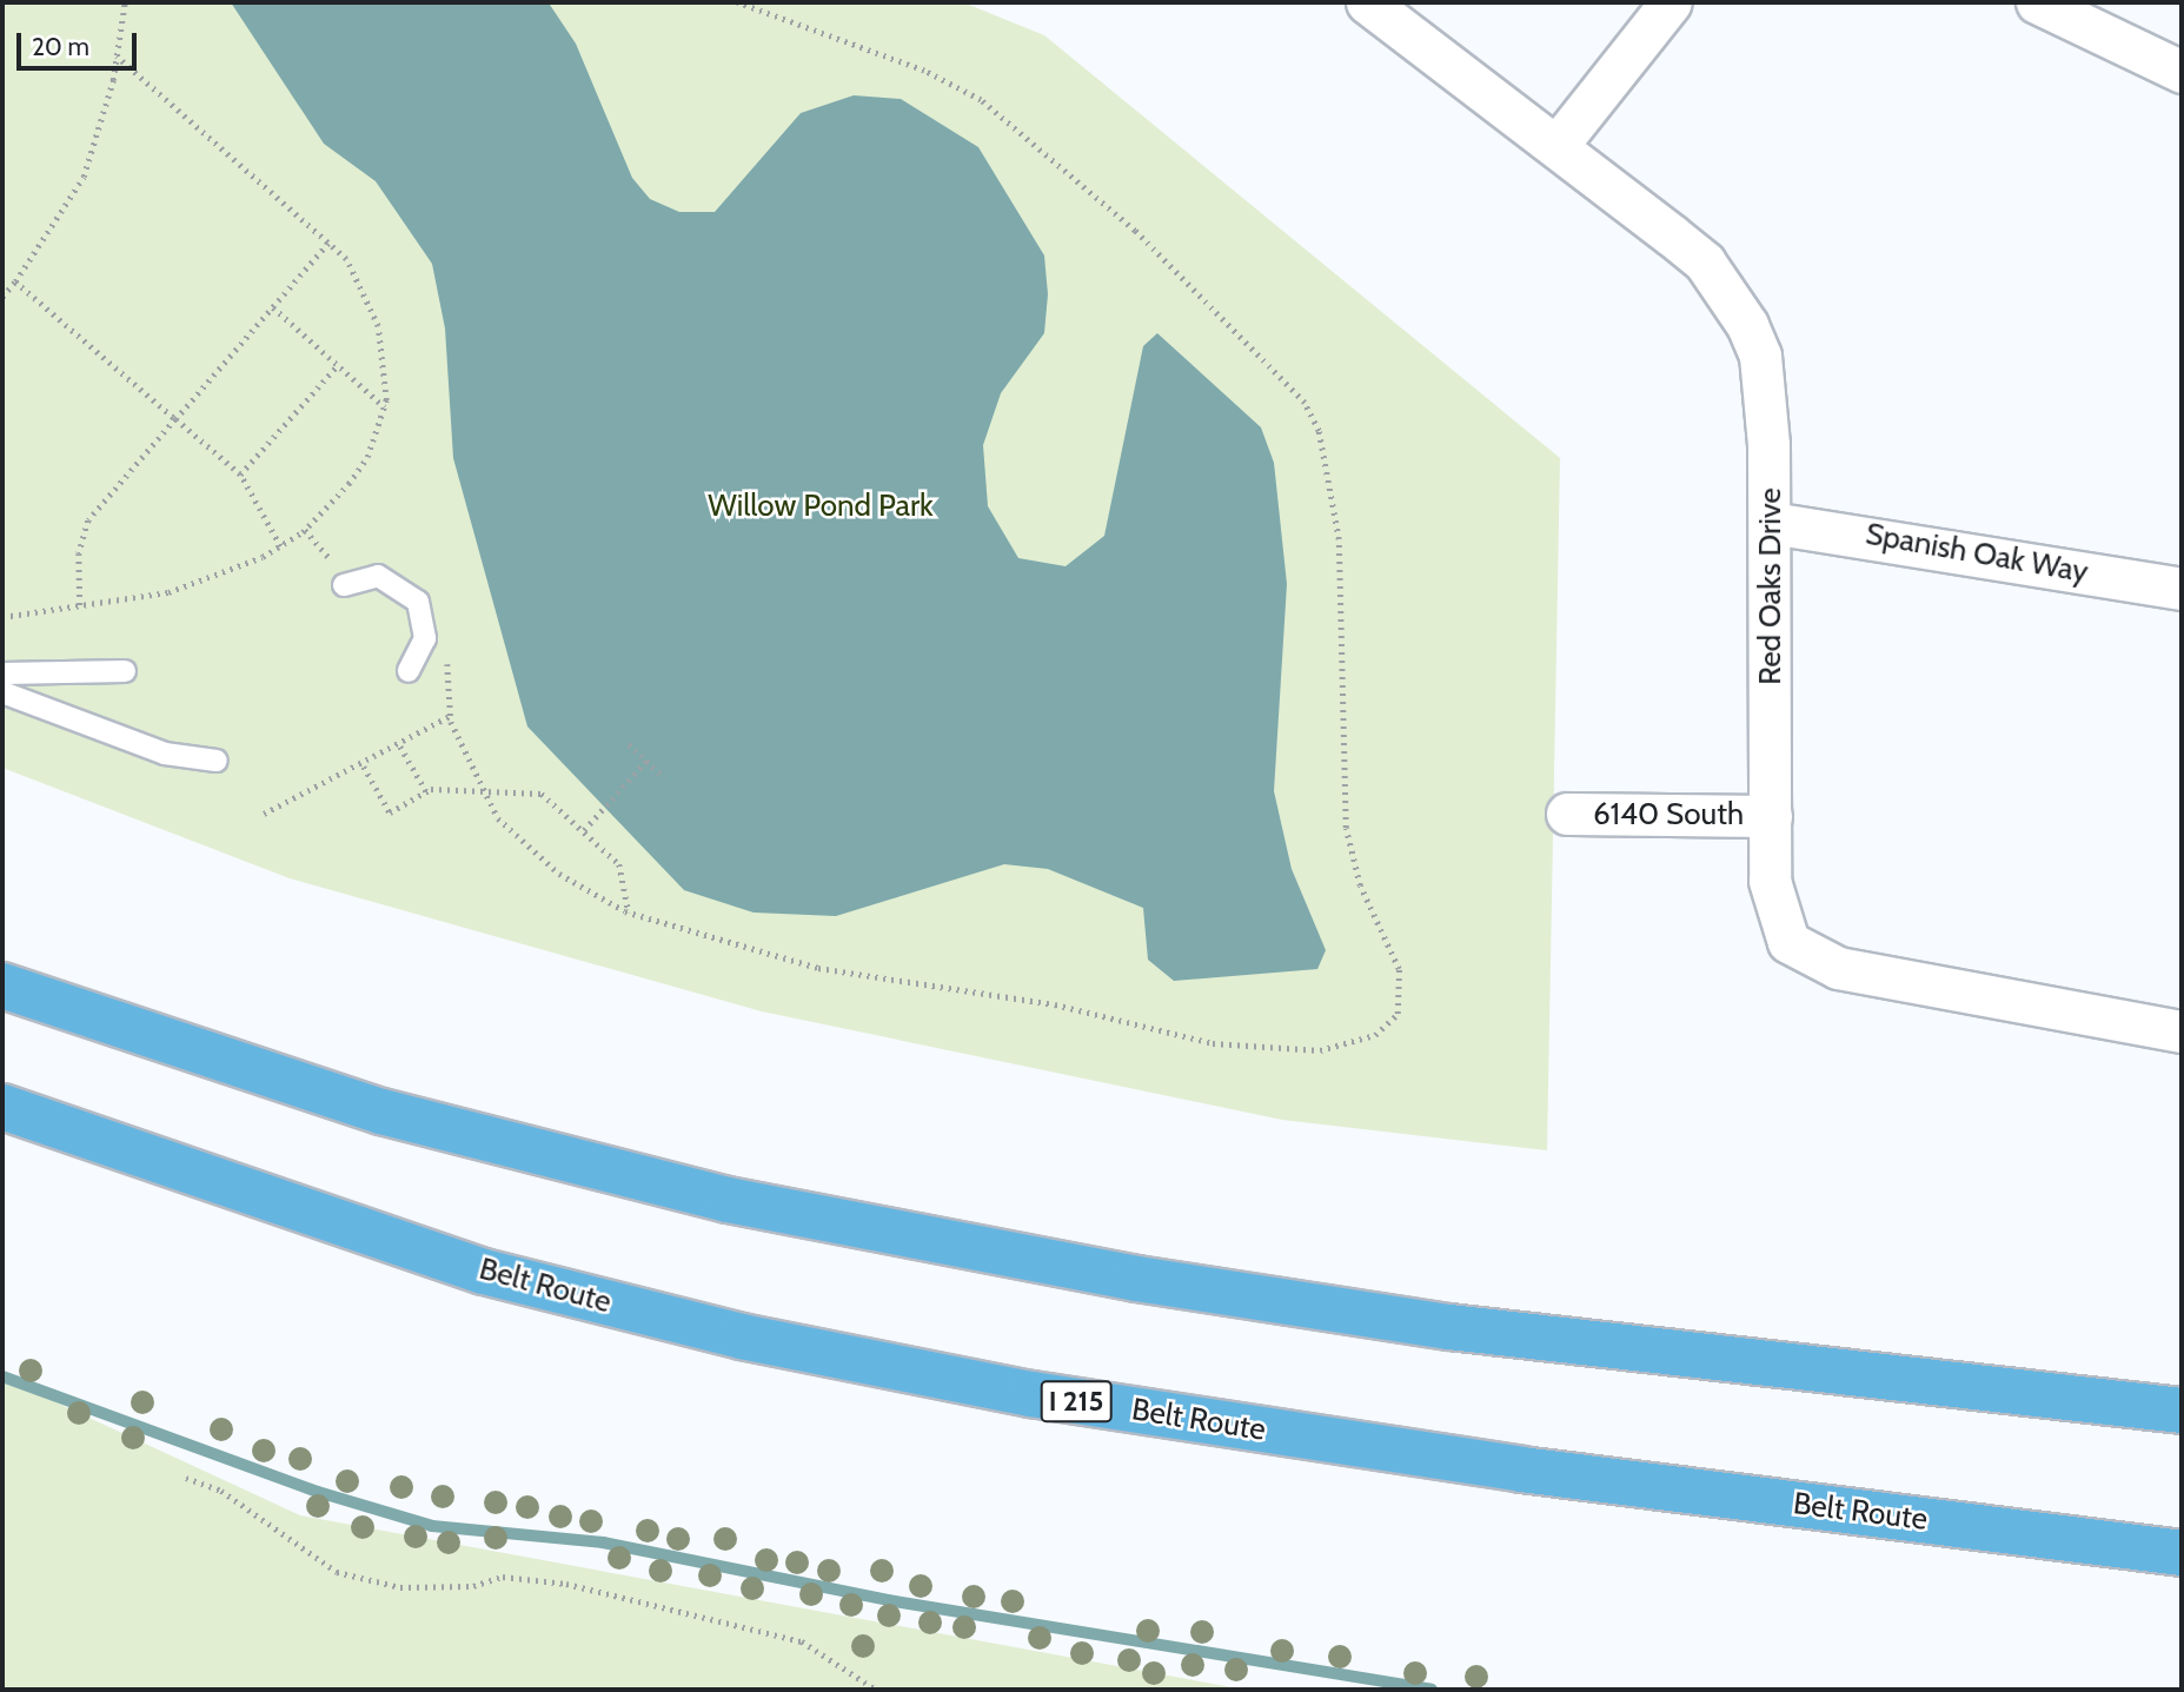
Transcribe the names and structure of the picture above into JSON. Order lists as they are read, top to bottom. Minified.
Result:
{"streets":{"highway":["Belt Route","I 215"],"street":["Spanish Oak Way","Red Oaks Drive","6140 South"]},"crossings":[["Spanish Oak Way","Red Oaks Drive"],["Red Oaks Drive","6140 South"]],"parks":["Willow Pond Park"],"scale_bar":"20 m"}
